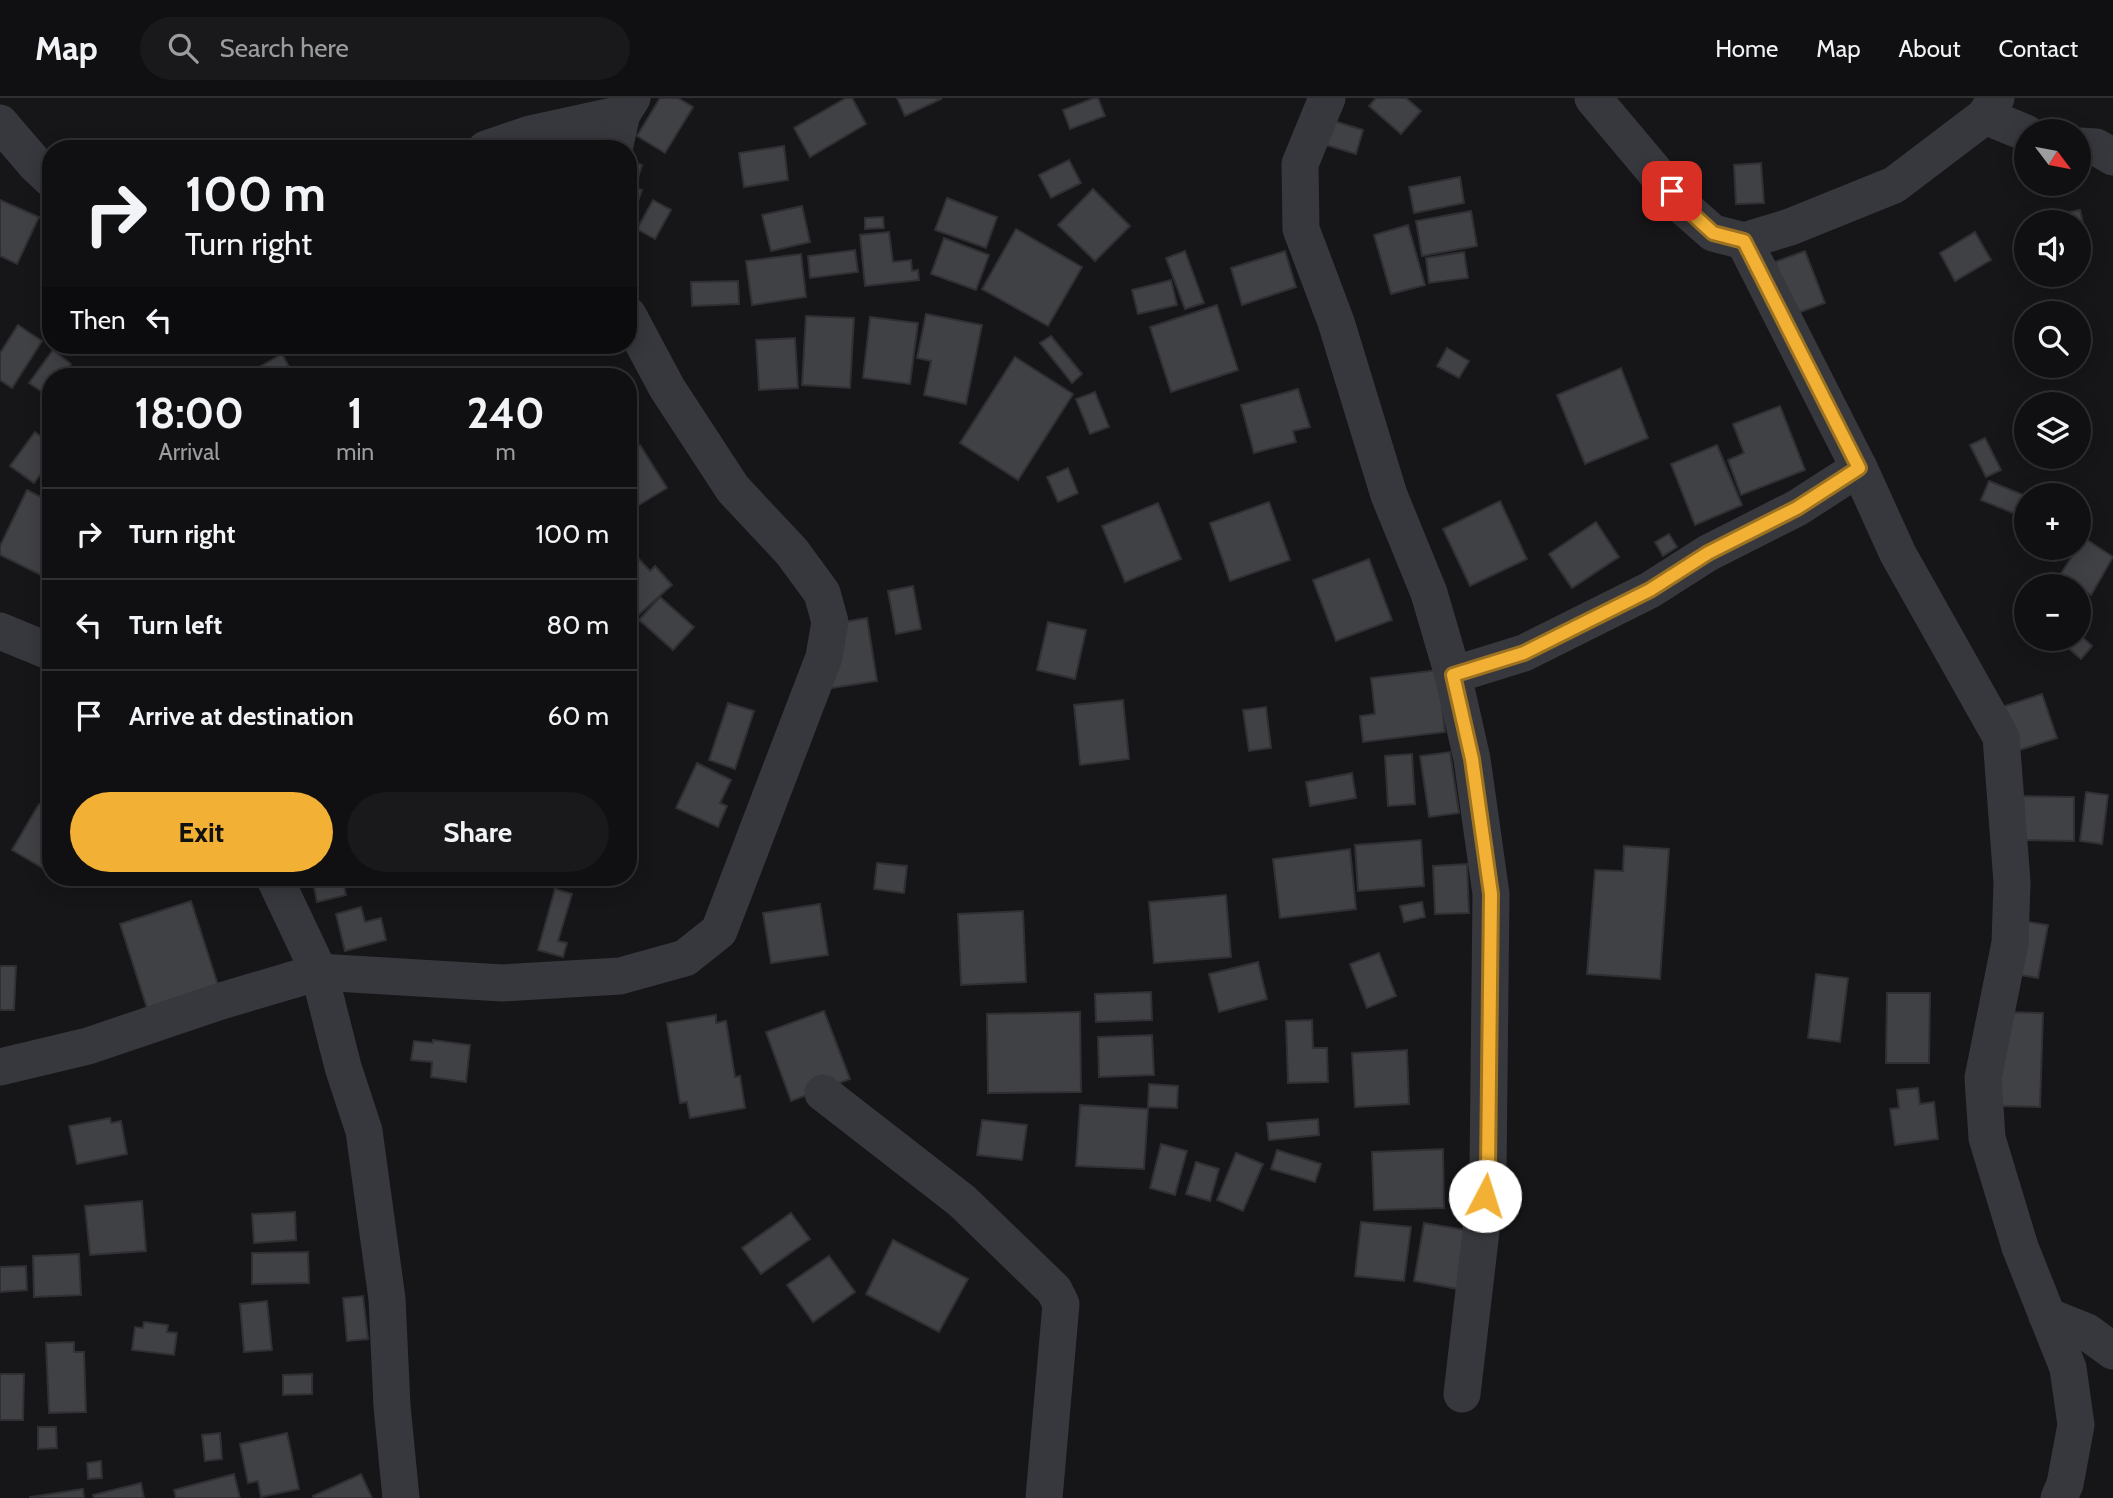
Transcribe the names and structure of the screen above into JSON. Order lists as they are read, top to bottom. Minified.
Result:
{"north":"bottom right","page":{"header":"Map","search":"Search here","nav":["Home","Map","About","Contact"],"map_buttons":["+","−"],"turn":["100 m","Turn right"],"then":"Then","eta":["18:00","Arrival","1","min","240","m"],"list":[{"name":"Turn right","value":"100 m"},{"name":"Turn left","value":"80 m"},{"name":"Arrive at destination","value":"60 m"}],"buttons":["Exit","Share"]}}
